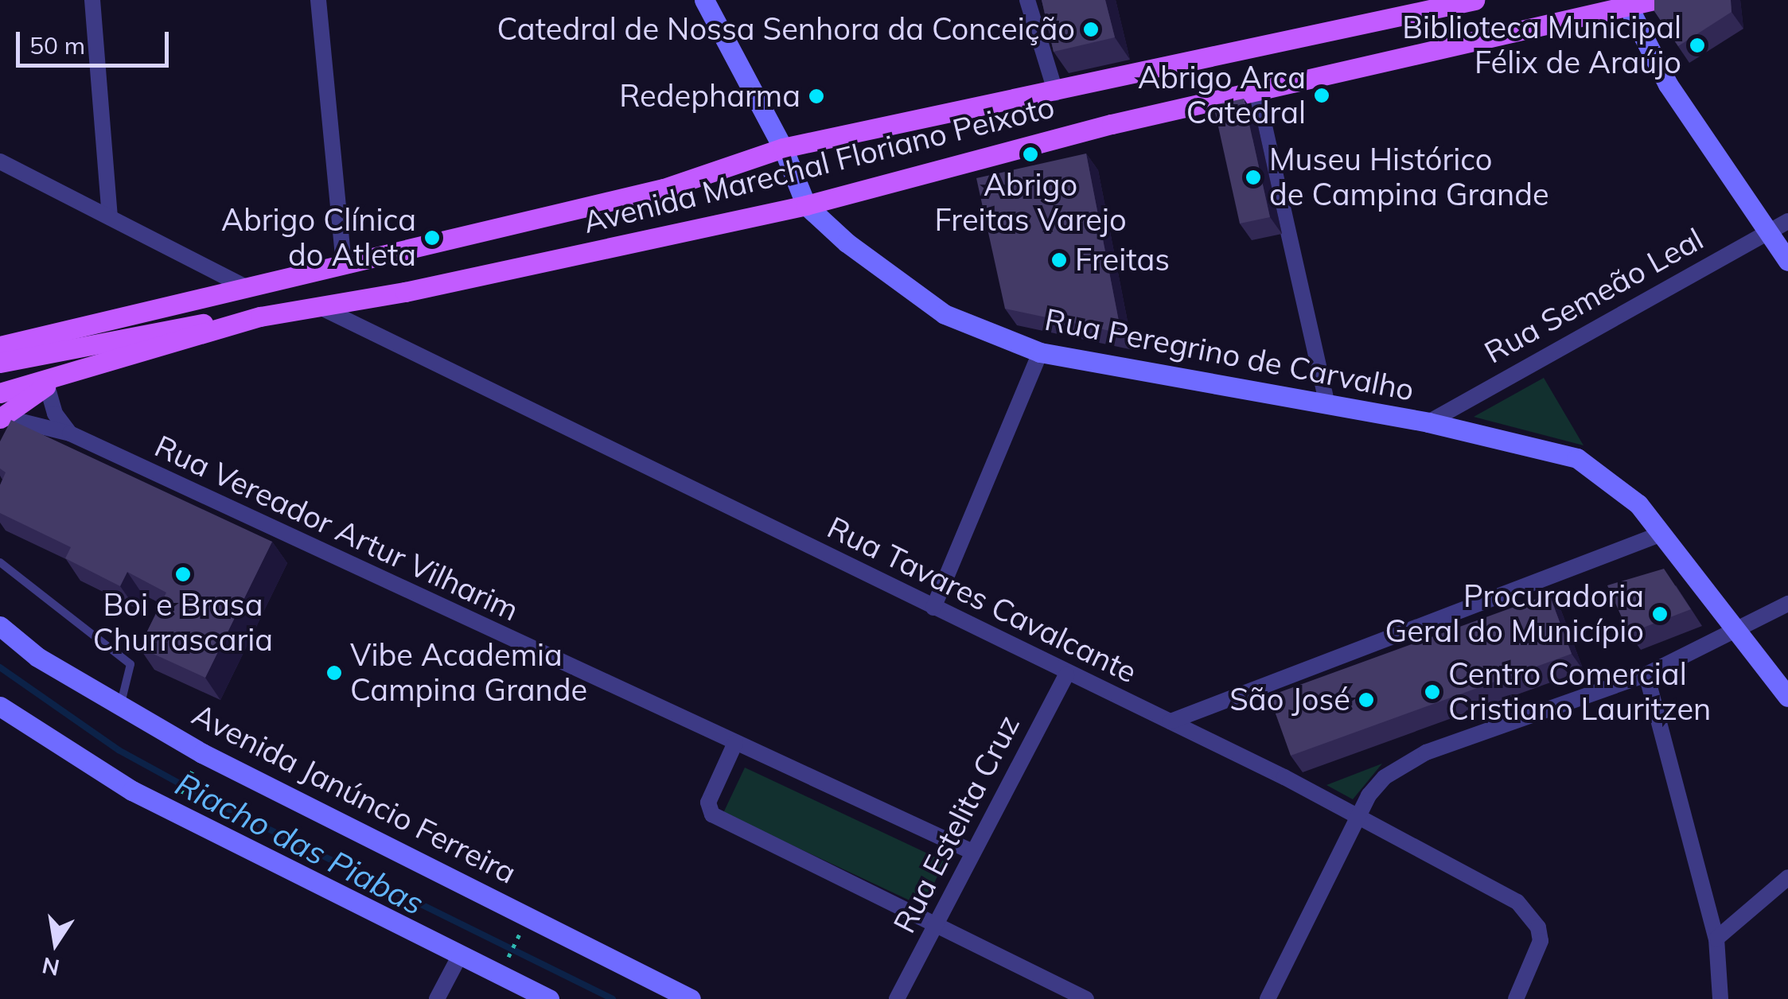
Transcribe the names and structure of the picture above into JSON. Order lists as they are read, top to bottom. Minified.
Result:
{"streets":{"main road":["Avenida Marechal Floriano Peixoto","Rua Peregrino de Carvalho","Avenida Janúncio Ferreira"],"street":["Rua Semeão Leal","Rua Vereador Artur Vilharim","Rua Tavares Cavalcante","Rua Estelita Cruz"]},"crossings":[["Avenida Marechal Floriano Peixoto","Rua Peregrino de Carvalho"],["Avenida Marechal Floriano Peixoto","Rua Tavares Cavalcante"],["Rua Semeão Leal","Rua Peregrino de Carvalho"],["Rua Vereador Artur Vilharim","Rua Estelita Cruz"],["Rua Tavares Cavalcante","Rua Estelita Cruz"]],"water":["Riacho das Piabas"],"places":["Catedral de Nossa Senhora da Conceição","Biblioteca Municipal Félix de Araújo","Abrigo Arca Catedral","Redepharma","Abrigo Freitas Varejo","Museu Histórico de Campina Grande","Abrigo Clínica do Atleta","Freitas","Boi e Brasa Churrascaria","Procuradoria Geral do Município","Vibe Academia Campina Grande","Centro Comercial Cristiano Lauritzen","São José"],"scale_bar":"50 m","north":"bottom"}
